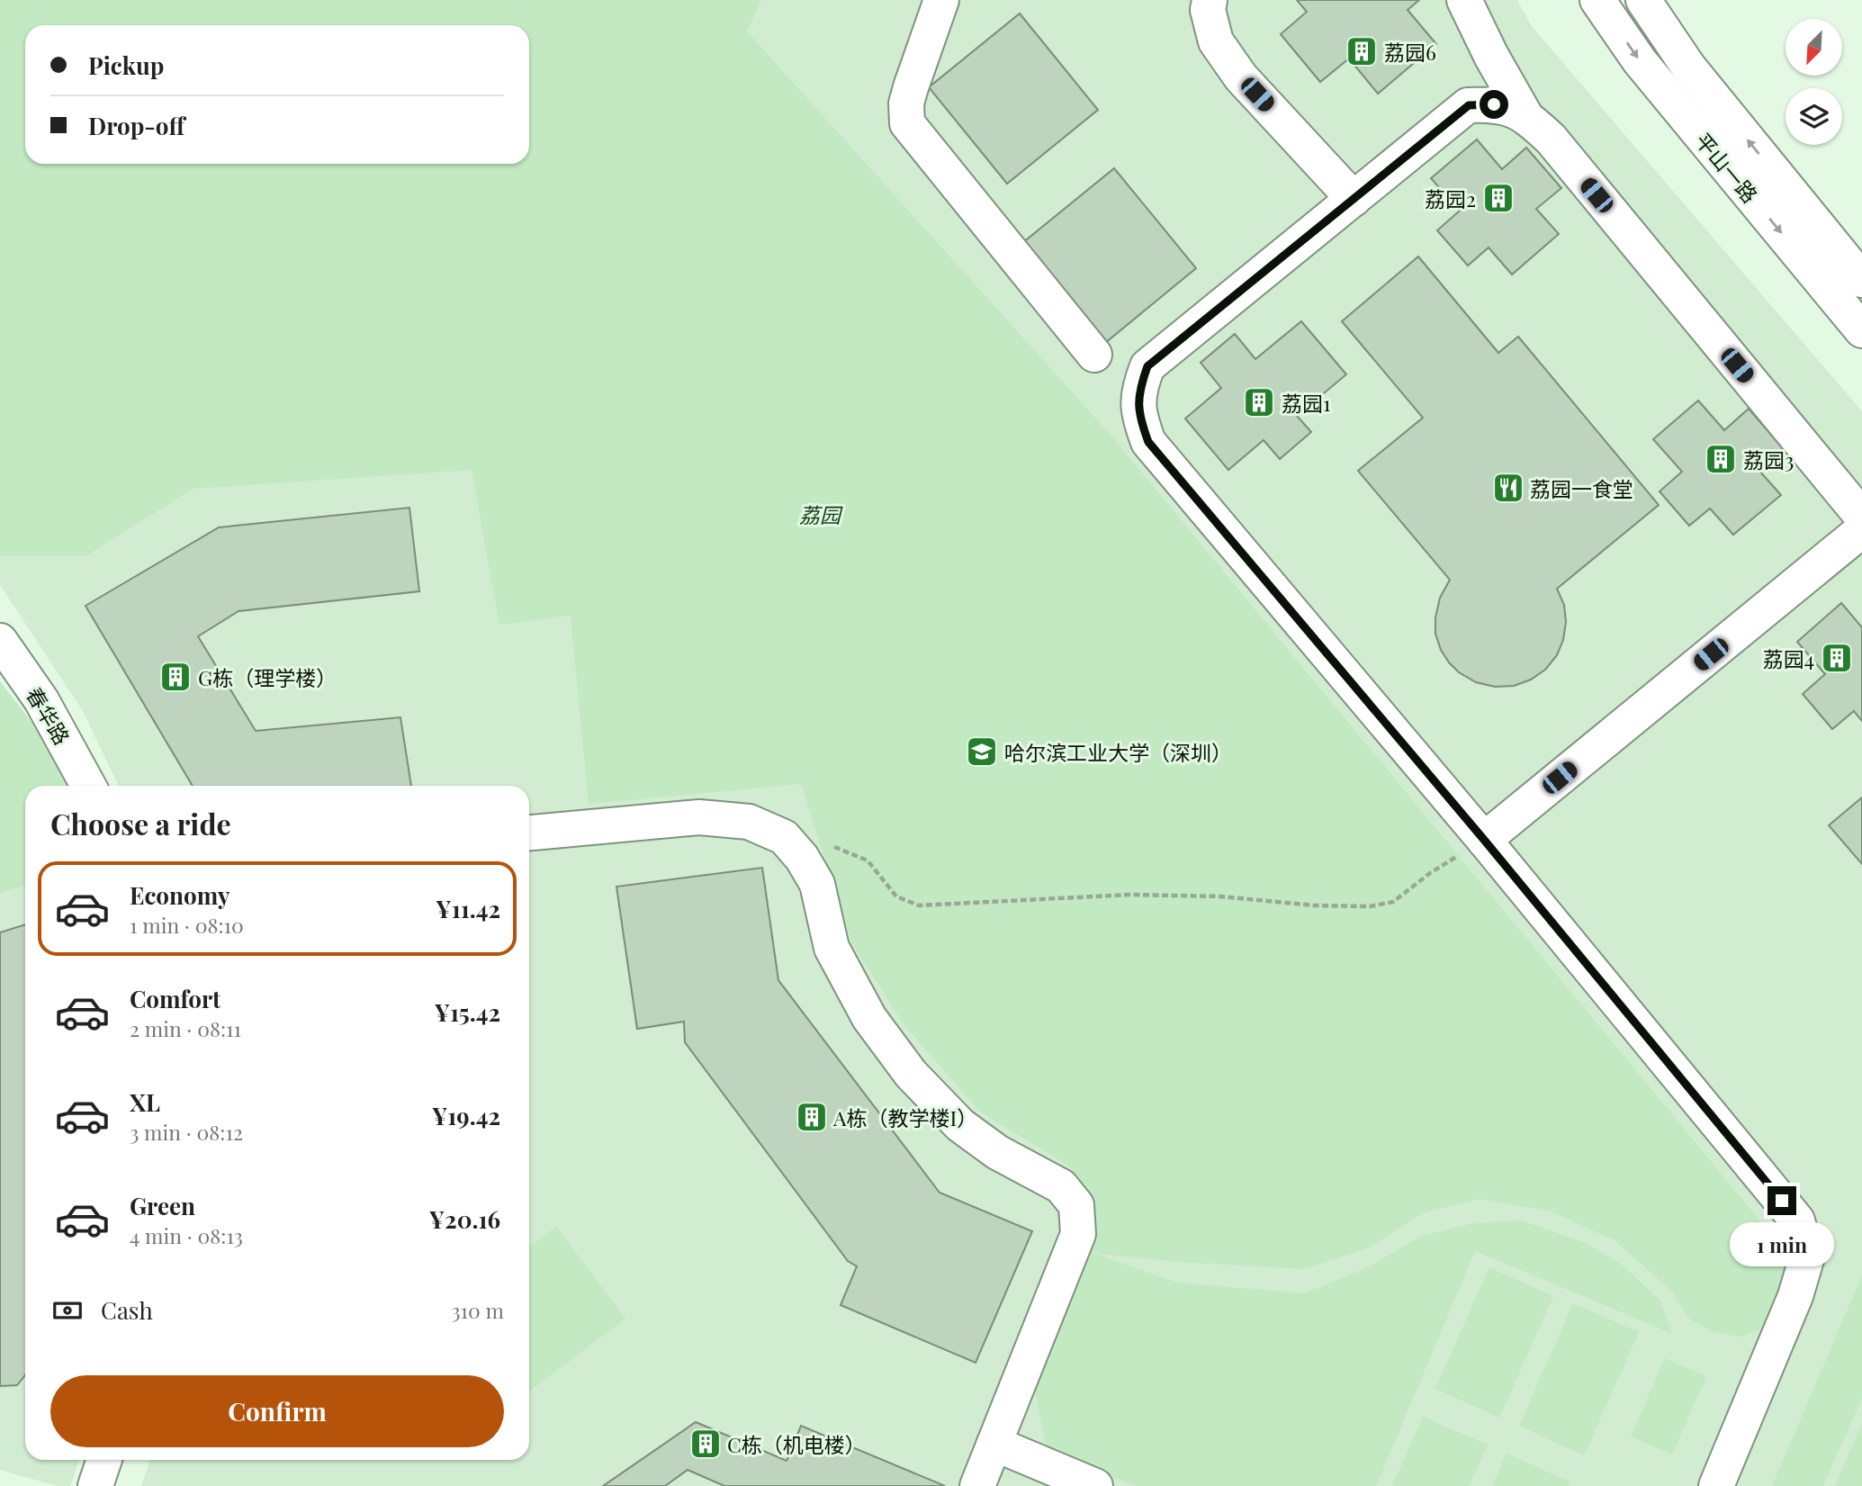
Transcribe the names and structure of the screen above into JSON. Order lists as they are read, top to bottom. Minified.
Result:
{"streets":{"street":["平山一路","春华路"]},"parks":["荔园"],"places":{"building":["荔园6","荔园2","荔园1","荔园3","荔园4","G栋（理学楼）","A栋（教学楼I）","C栋（机电楼）"],"restaurant":["荔园一食堂"],"school or university":["哈尔滨工业大学（深圳）"]},"north":"bottom left","page":{"banner":["Pickup","Drop-off"],"heading":"Choose a ride","list":[{"name":"Economy","note":"1 min · 08:10","value":"¥11.42"},{"name":"Comfort","note":"2 min · 08:11","value":"¥15.42"},{"name":"XL","note":"3 min · 08:12","value":"¥19.42"},{"name":"Green","note":"4 min · 08:13","value":"¥20.16"}],"bubble":"1 min","pay":["Cash","310 m"],"buttons":"Confirm"}}
